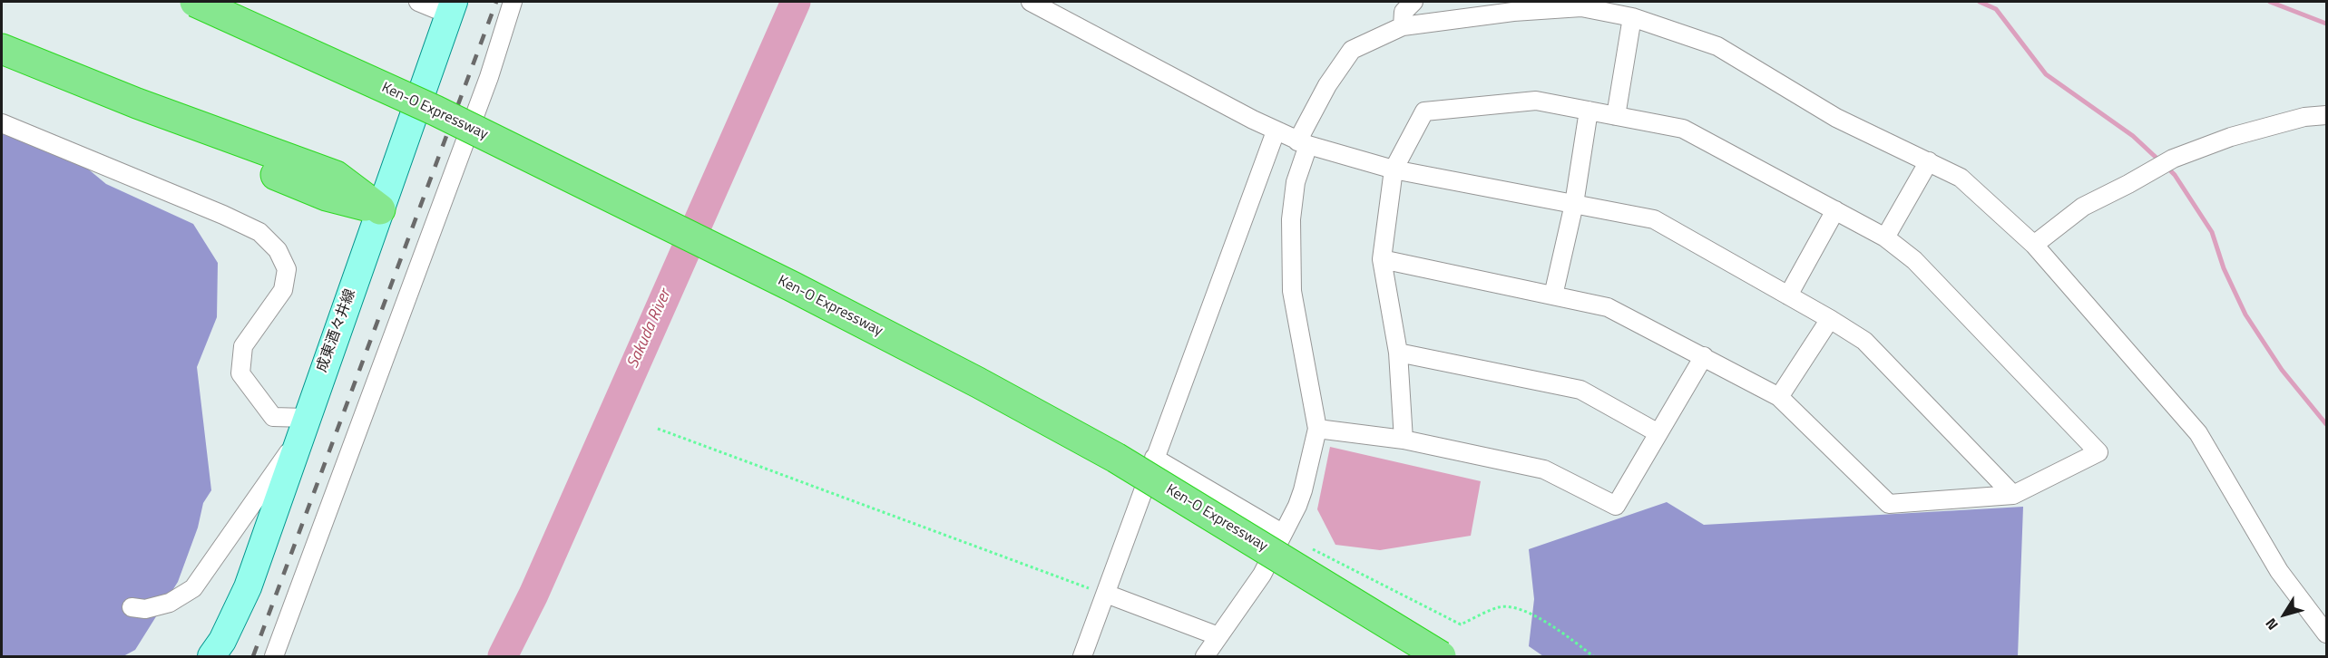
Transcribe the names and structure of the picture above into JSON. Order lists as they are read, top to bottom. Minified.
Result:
{"streets":{"highway":["Ken-O Expressway"],"main road":["成東酒々井線"]},"water":["Sakuda River"],"north":"bottom left"}
